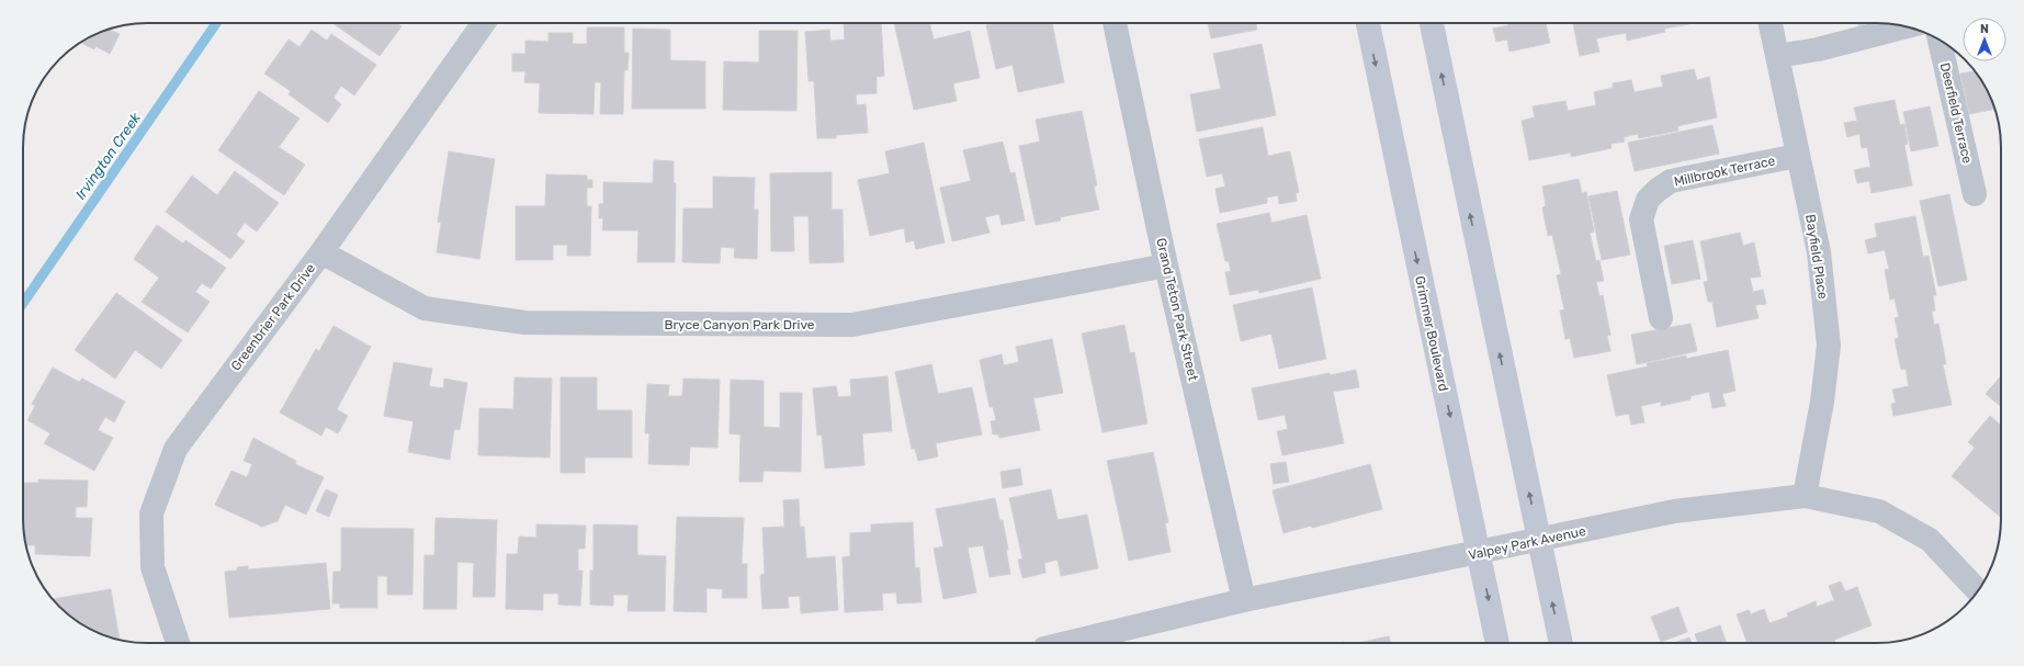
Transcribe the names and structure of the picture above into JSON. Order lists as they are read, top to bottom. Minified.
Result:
{"streets":{"main road":["Grimmer Boulevard"],"street":["Deerfield Terrace","Millbrook Terrace","Bayfield Place","Grand Teton Park Street","Greenbrier Park Drive","Bryce Canyon Park Drive","Valpey Park Avenue"]},"crossings":[["Millbrook Terrace","Bayfield Place"],["Bayfield Place","Valpey Park Avenue"],["Grand Teton Park Street","Bryce Canyon Park Drive"],["Grand Teton Park Street","Valpey Park Avenue"],["Greenbrier Park Drive","Bryce Canyon Park Drive"],["Grimmer Boulevard","Valpey Park Avenue"]],"water":["Irvington Creek"],"north":"top"}
